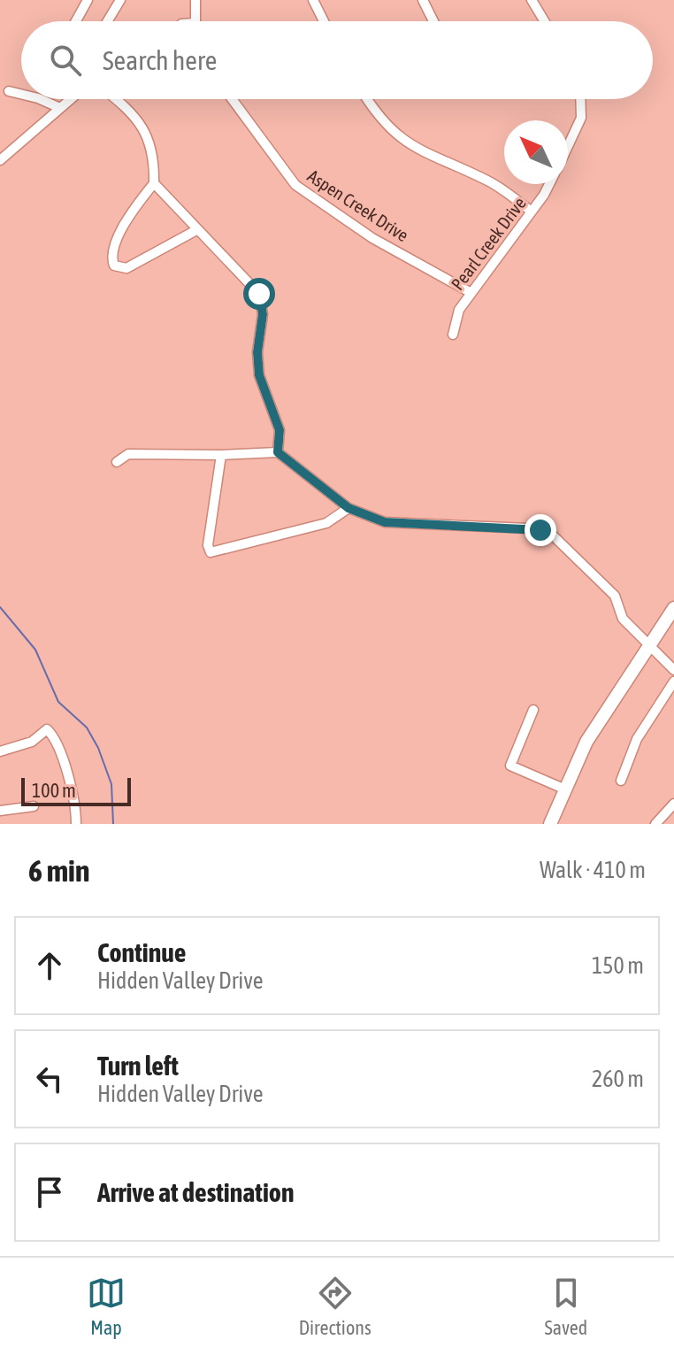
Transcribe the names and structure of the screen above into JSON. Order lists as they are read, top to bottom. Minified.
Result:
{"streets":{"street":["Aspen Creek Drive","Pearl Creek Drive"]},"crossings":[["Aspen Creek Drive","Pearl Creek Drive"]],"scale_bar":"100 m","north":"top left","page":{"search":"Search here","scale":"100 m","heading":["6 min","Walk · 410 m"],"list":[["Continue","Hidden Valley Drive","150 m"],["Turn left","Hidden Valley Drive","260 m"],"Arrive at destination"],"nav":["Map","Directions","Saved"]}}
